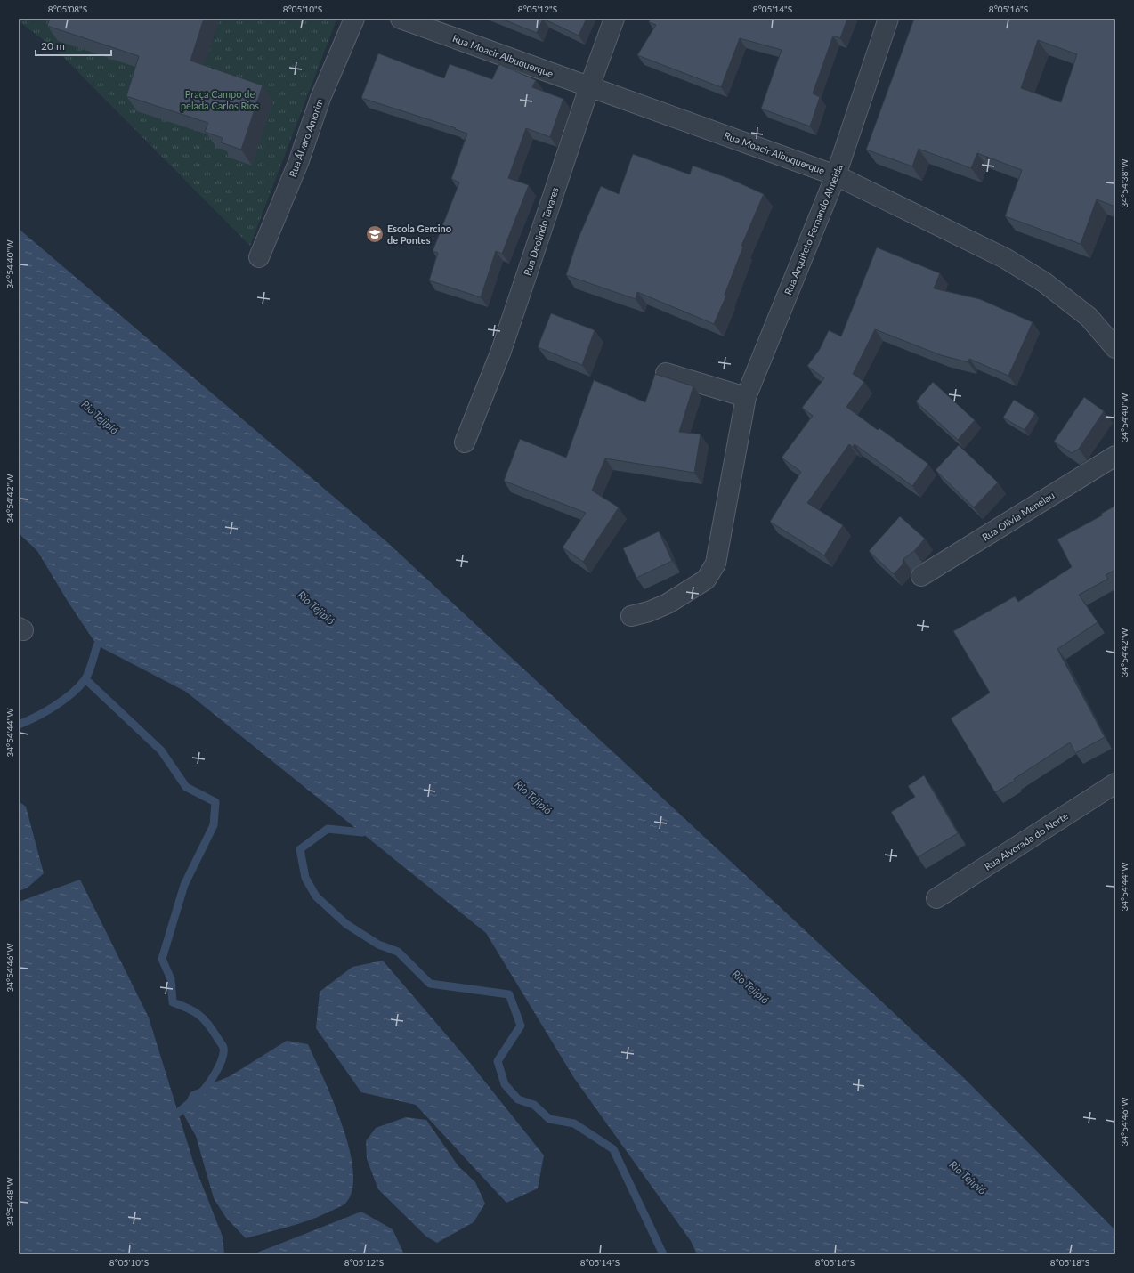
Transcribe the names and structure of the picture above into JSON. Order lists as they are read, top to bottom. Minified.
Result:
{"streets":{"street":["Rua Moacir Albuquerque","Rua Álvaro Amorim","Rua Arquiteto Fernando Almeida","Rua Deolindo Tavares","Rua Olivia Menelau","Rua Alvorada do Norte"]},"crossings":[["Rua Moacir Albuquerque","Rua Arquiteto Fernando Almeida"],["Rua Moacir Albuquerque","Rua Deolindo Tavares"]],"water":["Rio Tejipió"],"parks":["Praça Campo de pelada Carlos Rios"],"places":{"school or university":["Escola Gercino de Pontes"]},"scale_bar":"20 m","coordinates":["8°05'08\"S","8°05'10\"S","8°05'12\"S","8°05'14\"S","8°05'16\"S","34°54'38\"W","34°54'40\"W","34°54'42\"W","34°54'44\"W","34°54'46\"W","34°54'48\"W","8°05'18\"S"]}
